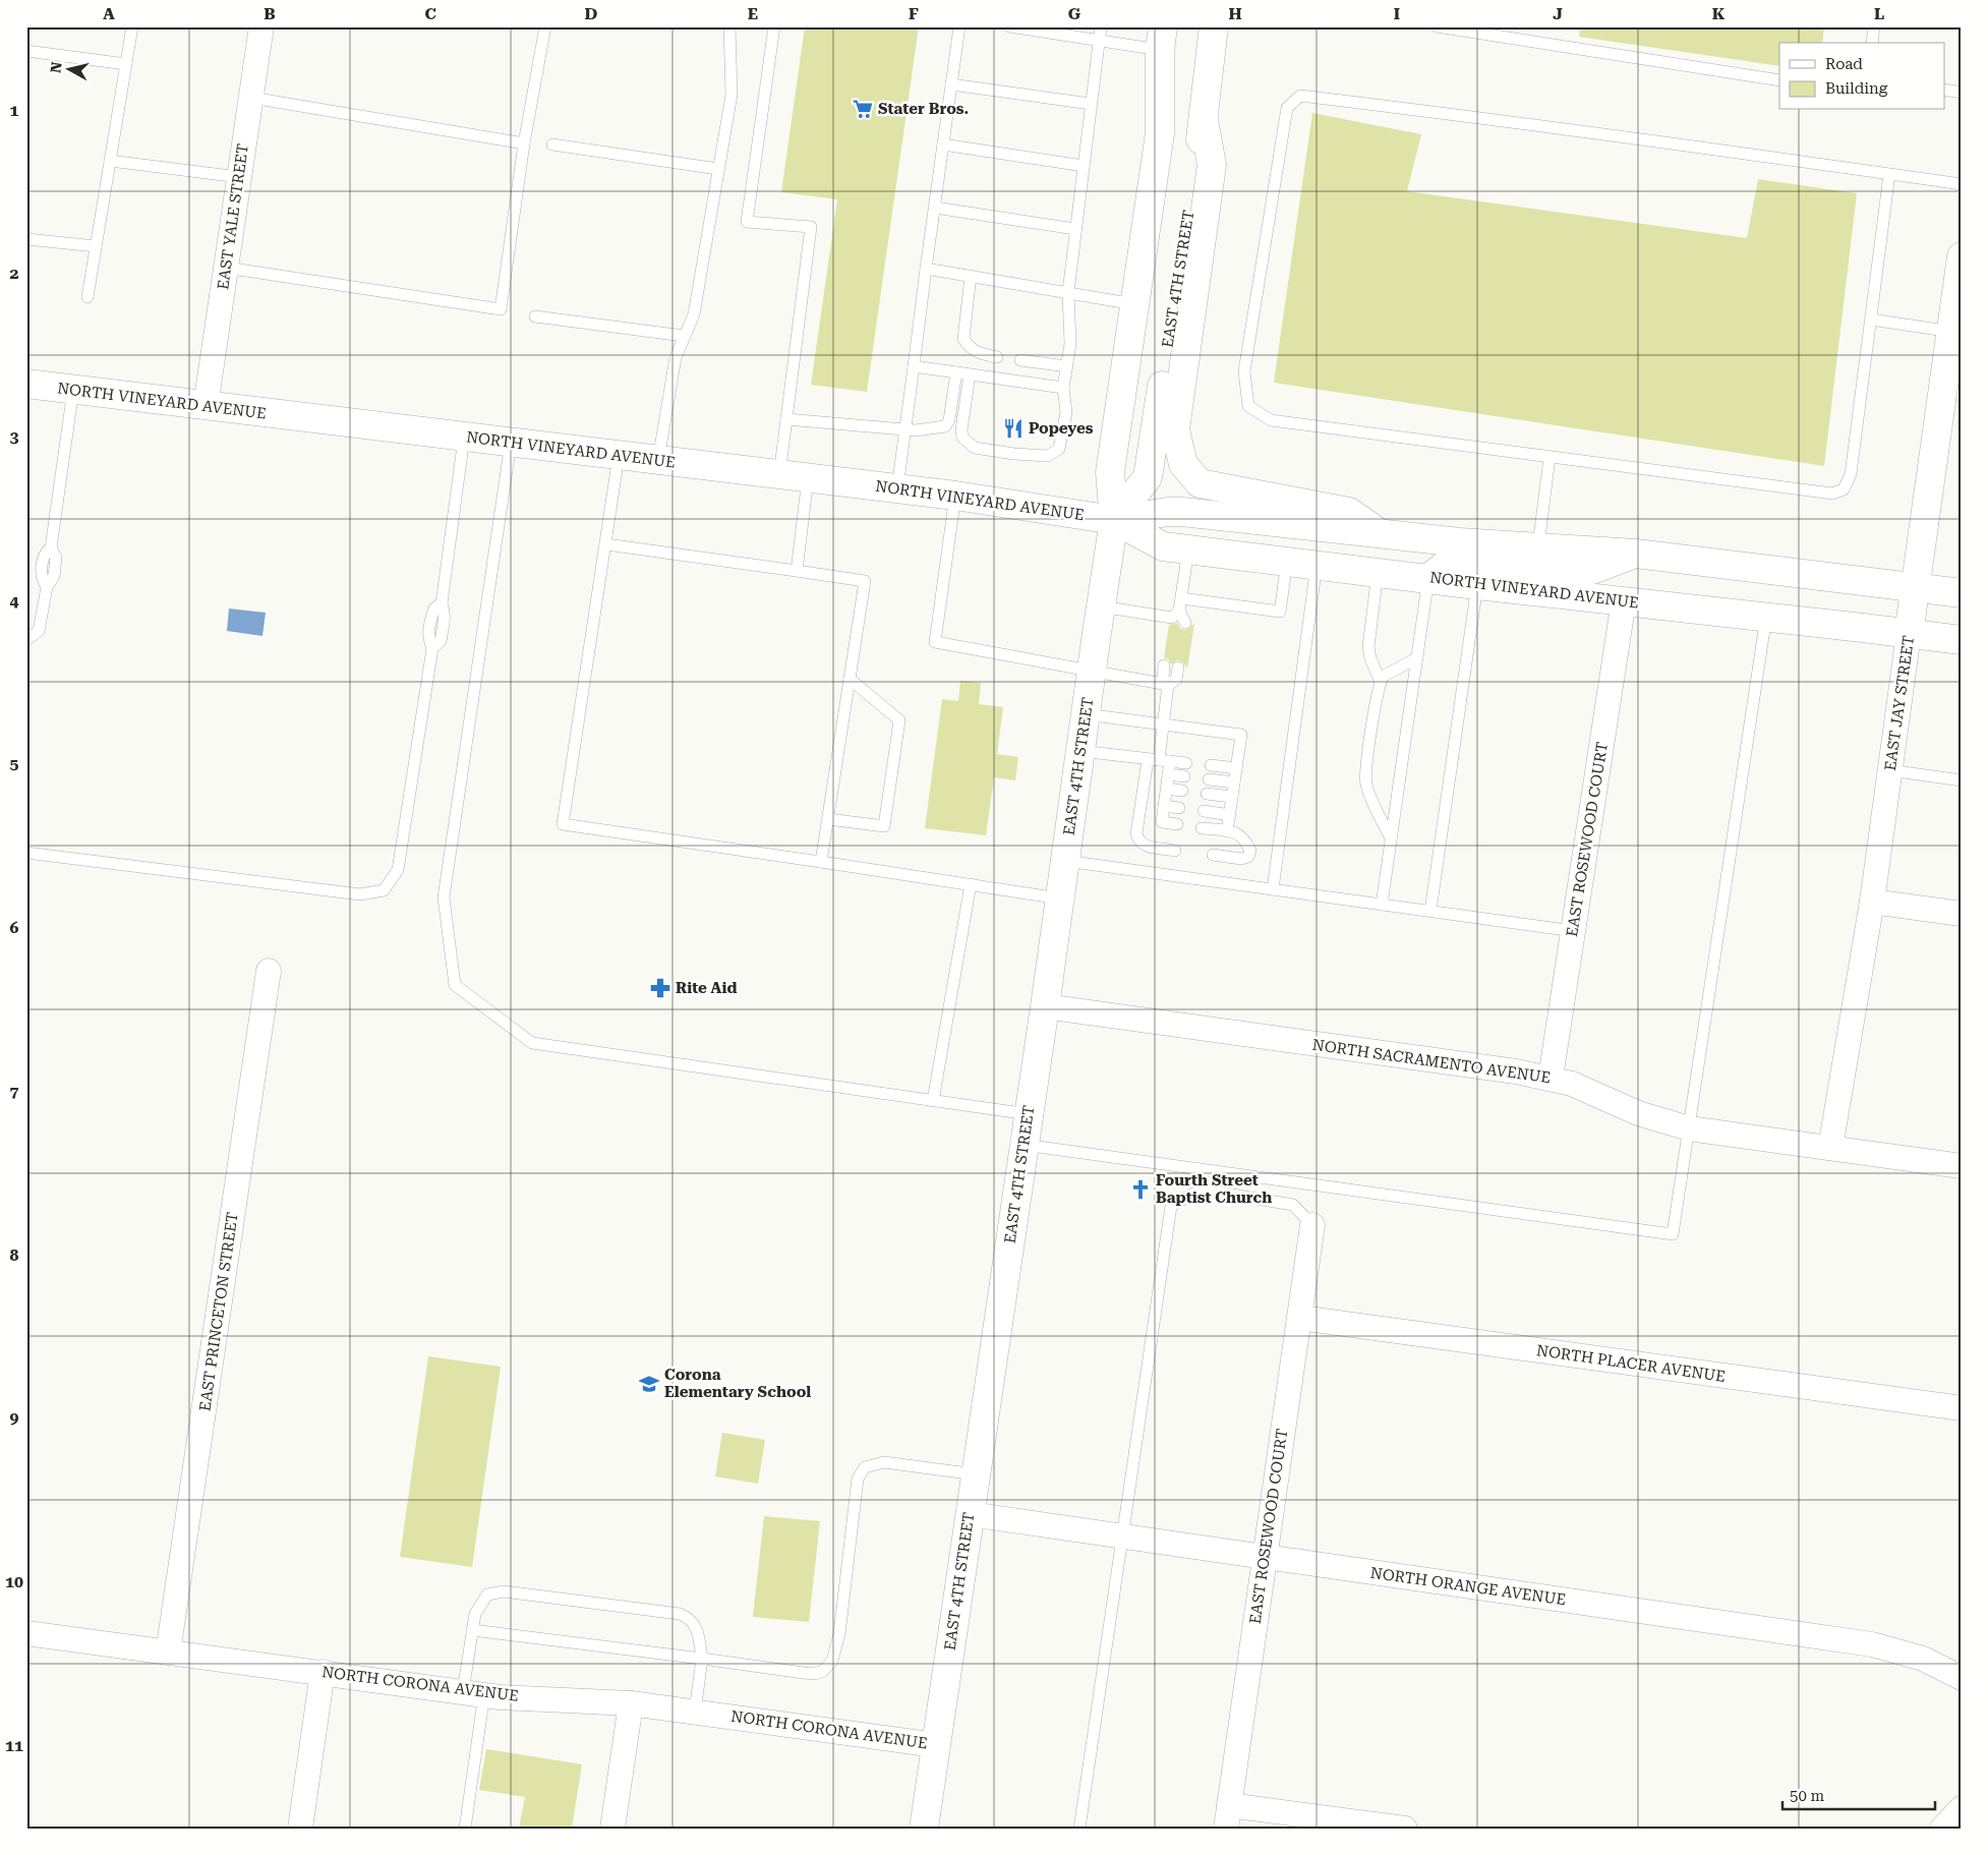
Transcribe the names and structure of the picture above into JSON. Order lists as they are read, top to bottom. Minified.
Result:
{"streets":{"main road":["EAST 4TH STREET","NORTH VINEYARD AVENUE","EAST JAY STREET"],"street":["EAST YALE STREET","EAST ROSEWOOD COURT","NORTH SACRAMENTO AVENUE","EAST PRINCETON STREET","NORTH PLACER AVENUE","NORTH ORANGE AVENUE","NORTH CORONA AVENUE"]},"crossings":[["EAST YALE STREET","NORTH VINEYARD AVENUE"],["EAST 4TH STREET","NORTH VINEYARD AVENUE"],["EAST 4TH STREET","NORTH SACRAMENTO AVENUE"],["EAST 4TH STREET","NORTH ORANGE AVENUE"],["EAST 4TH STREET","NORTH CORONA AVENUE"],["NORTH VINEYARD AVENUE","EAST JAY STREET"],["NORTH VINEYARD AVENUE","EAST ROSEWOOD COURT"],["EAST JAY STREET","NORTH SACRAMENTO AVENUE"],["EAST ROSEWOOD COURT","NORTH SACRAMENTO AVENUE"],["EAST ROSEWOOD COURT","NORTH PLACER AVENUE"],["EAST ROSEWOOD COURT","NORTH ORANGE AVENUE"],["EAST PRINCETON STREET","NORTH CORONA AVENUE"]],"places":{"supermarket":["Stater Bros."],"restaurant":["Popeyes"],"pharmacy":["Rite Aid"],"church":["Fourth Street Baptist Church"],"school or university":["Corona Elementary School"]},"legend":["Road","Building"],"scale_bar":"50 m","north":"left","grid":{"columns":["A","B","C","D","E","F","G","H","I","J","K","L"],"rows":["1","2","3","4","5","6","7","8","9","10","11"]}}
